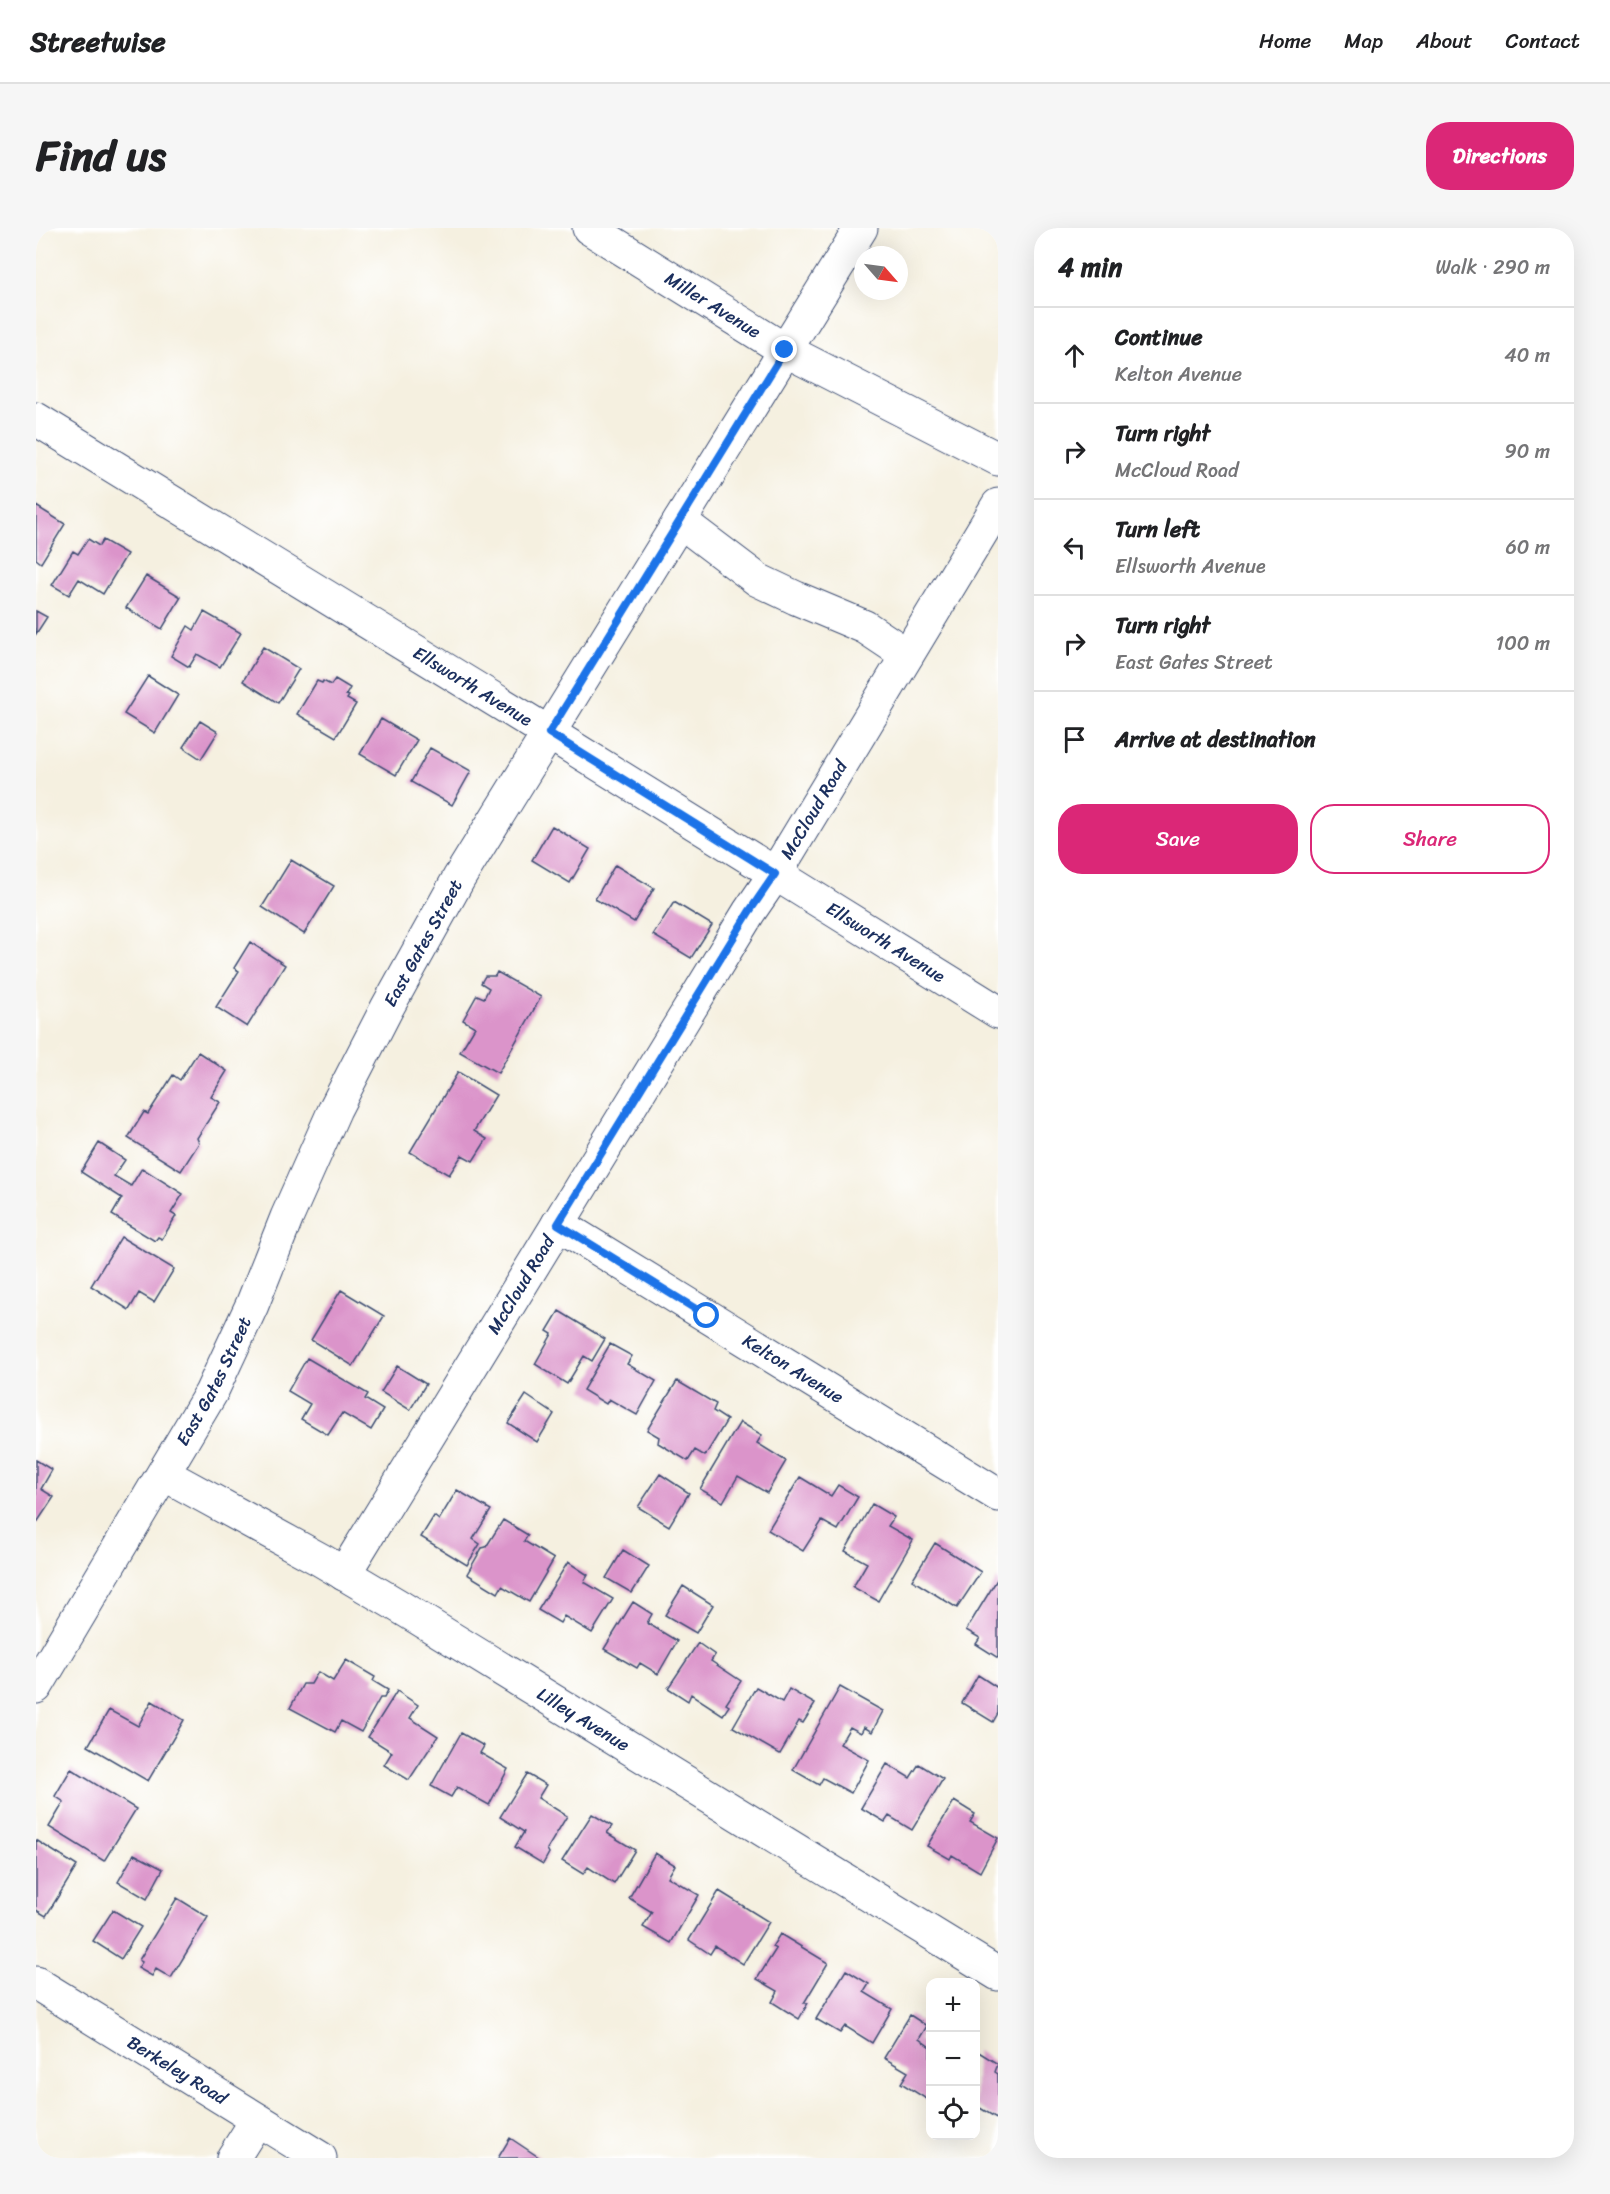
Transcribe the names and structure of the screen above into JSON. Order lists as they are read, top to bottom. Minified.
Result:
{"streets":{"street":["Miller Avenue","Ellsworth Avenue","McCloud Road","East Gates Street","Kelton Avenue","Lilley Avenue","Berkeley Road"]},"crossings":[["Miller Avenue","East Gates Street"],["Ellsworth Avenue","McCloud Road"],["Ellsworth Avenue","East Gates Street"],["McCloud Road","Kelton Avenue"],["McCloud Road","Lilley Avenue"],["East Gates Street","Lilley Avenue"]],"north":"bottom right","page":{"header":"Streetwise","nav":["Home","Map","About","Contact"],"title":"Find us","buttons":["Directions",["Save","Share"]],"heading":["4 min","Walk · 290 m"],"list":[["Continue","Kelton Avenue","40 m"],["Turn right","McCloud Road","90 m"],["Turn left","Ellsworth Avenue","60 m"],["Turn right","East Gates Street","100 m"],"Arrive at destination"],"map_buttons":["+","−"]}}
